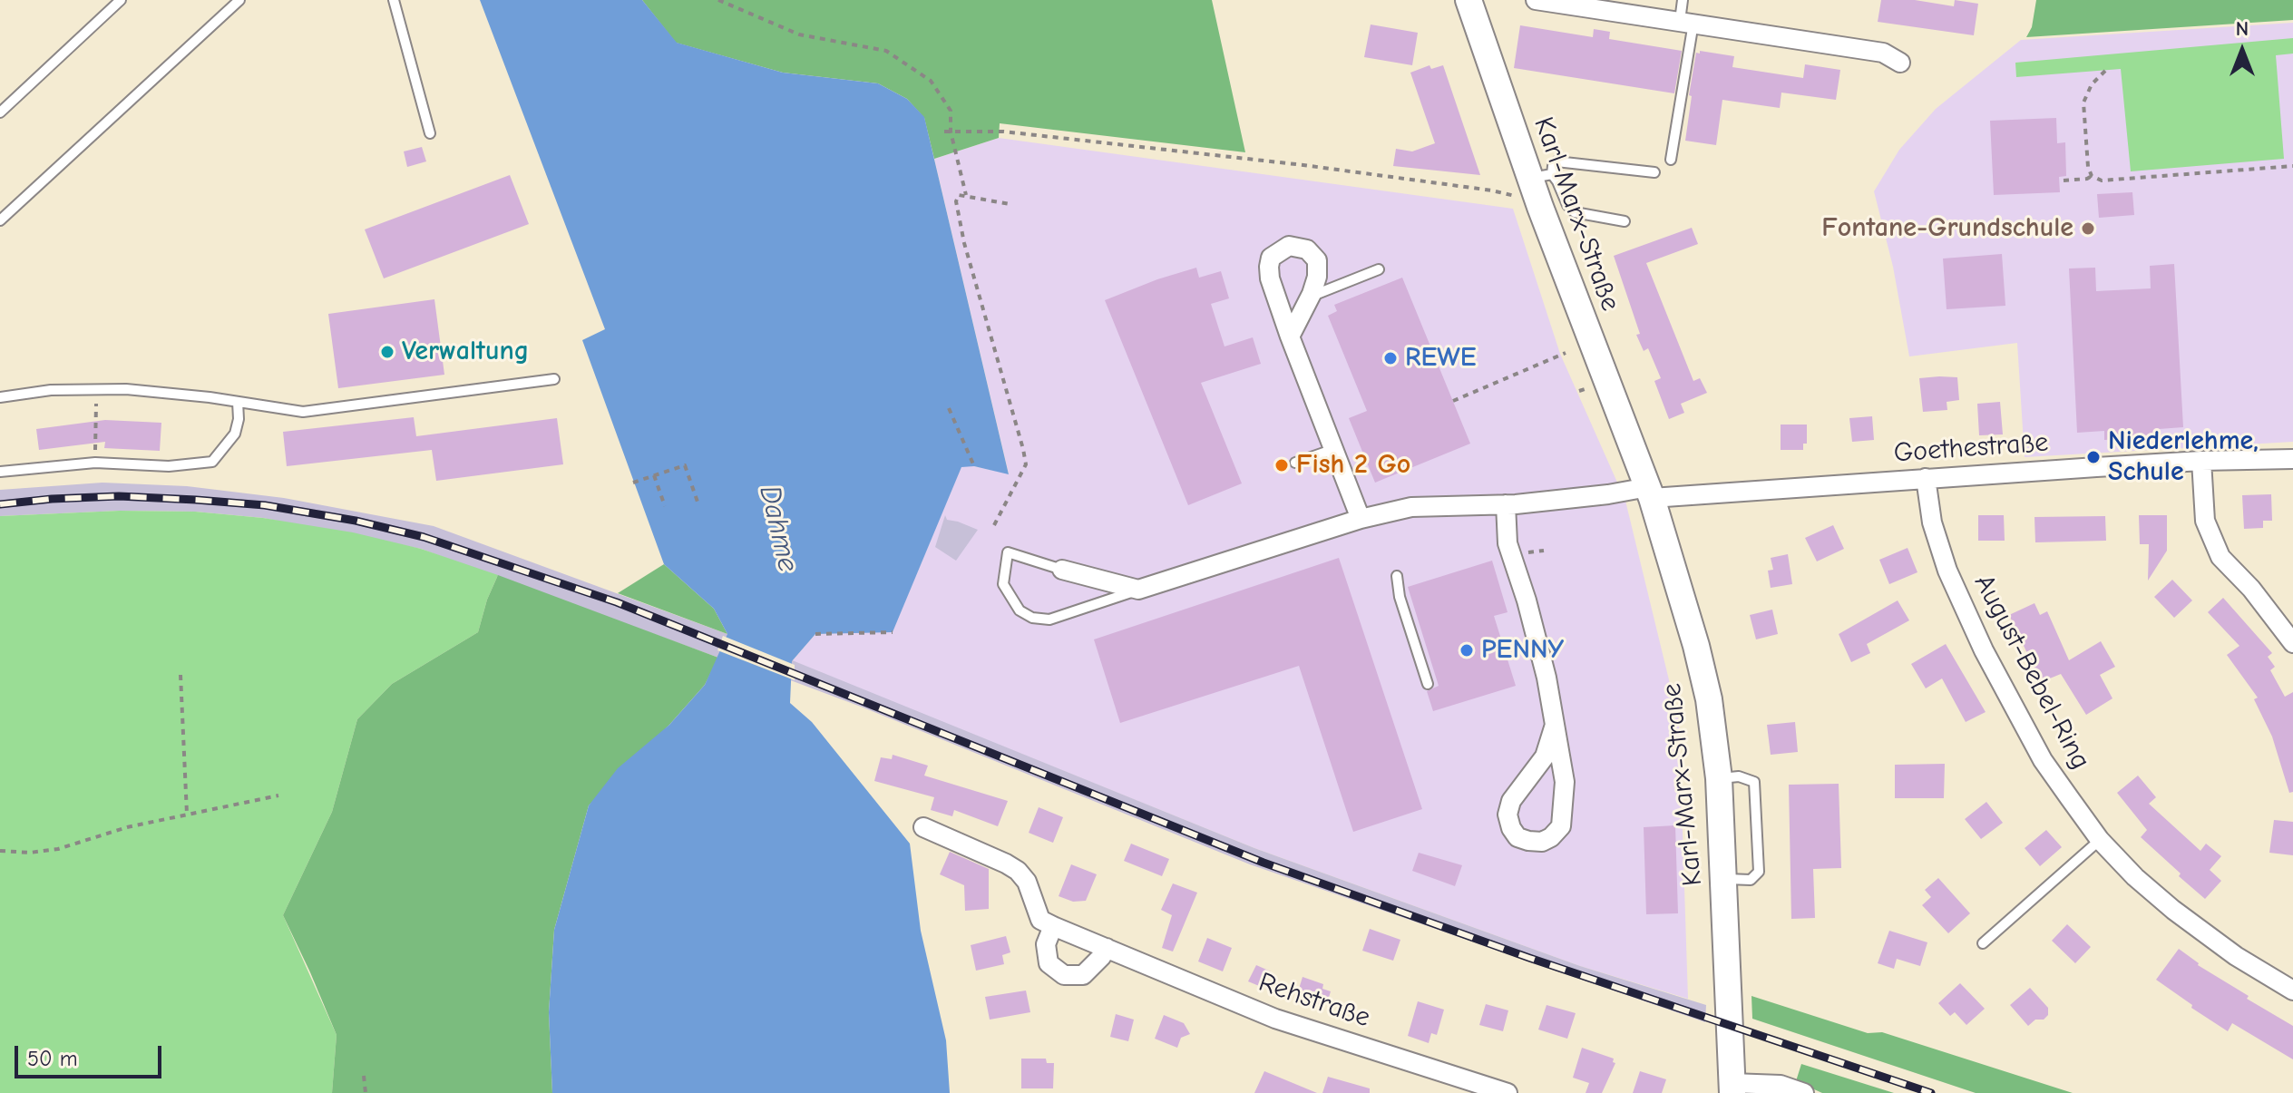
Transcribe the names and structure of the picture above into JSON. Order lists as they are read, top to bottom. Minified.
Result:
{"streets":{"street":["Karl-Marx-Straße","Goethestraße","August-Bebel-Ring","Rehstraße"]},"crossings":[["Karl-Marx-Straße","Goethestraße"],["Goethestraße","August-Bebel-Ring"]],"water":["Dahme"],"places":["Fontane-Grundschule","Verwaltung","REWE","Niederlehme, Schule","Fish 2 Go","PENNY"],"scale_bar":"50 m","north":"top"}
